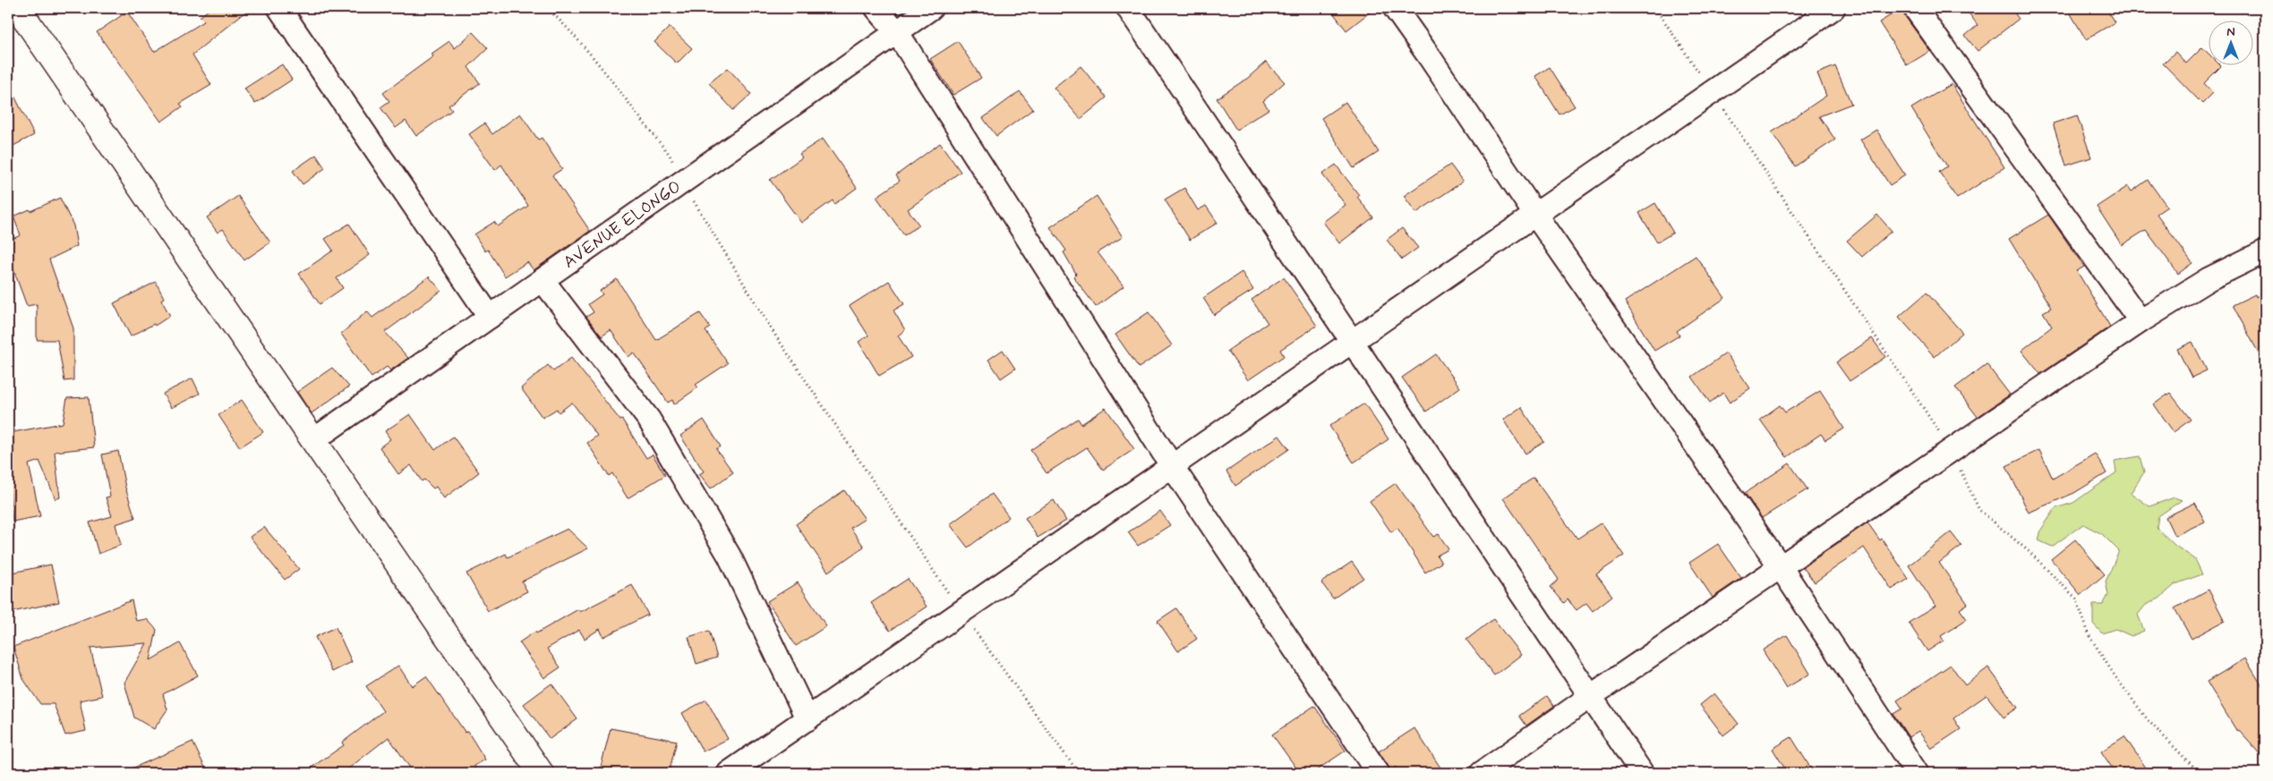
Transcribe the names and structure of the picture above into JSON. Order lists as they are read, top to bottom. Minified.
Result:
{"streets":{"street":["AVENUE ELONGO"]},"north":"top"}
